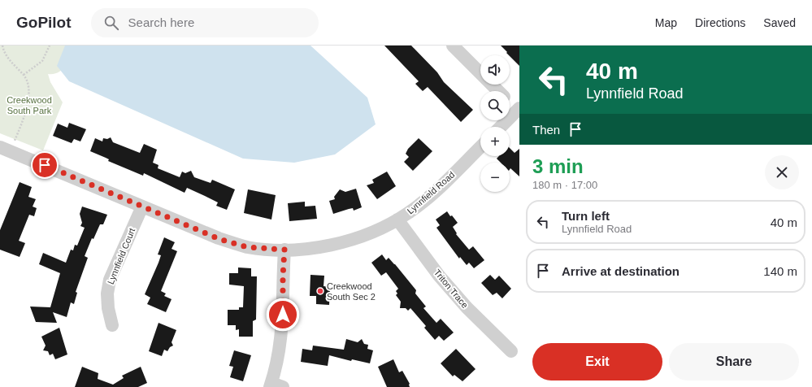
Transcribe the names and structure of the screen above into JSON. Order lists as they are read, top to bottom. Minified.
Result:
{"streets":{"street":["Lynnfield Road","Lynnfield Court","Triton Trace"]},"crossings":[["Lynnfield Road","Lynnfield Court"],["Lynnfield Road","Triton Trace"]],"parks":["Creekwood South Park"],"places":["Creekwood South Sec 2"],"page":{"header":"GoPilot","search":"Search here","nav":["Map","Directions","Saved"],"turn":["40 m","Lynnfield Road"],"map_buttons":["+","−"],"then":"Then","heading":["3 min","180 m · 17:00"],"list":[{"name":"Turn left","note":"Lynnfield Road","value":"40 m"},{"name":"Arrive at destination","value":"140 m"}],"buttons":["Exit","Share"]}}
